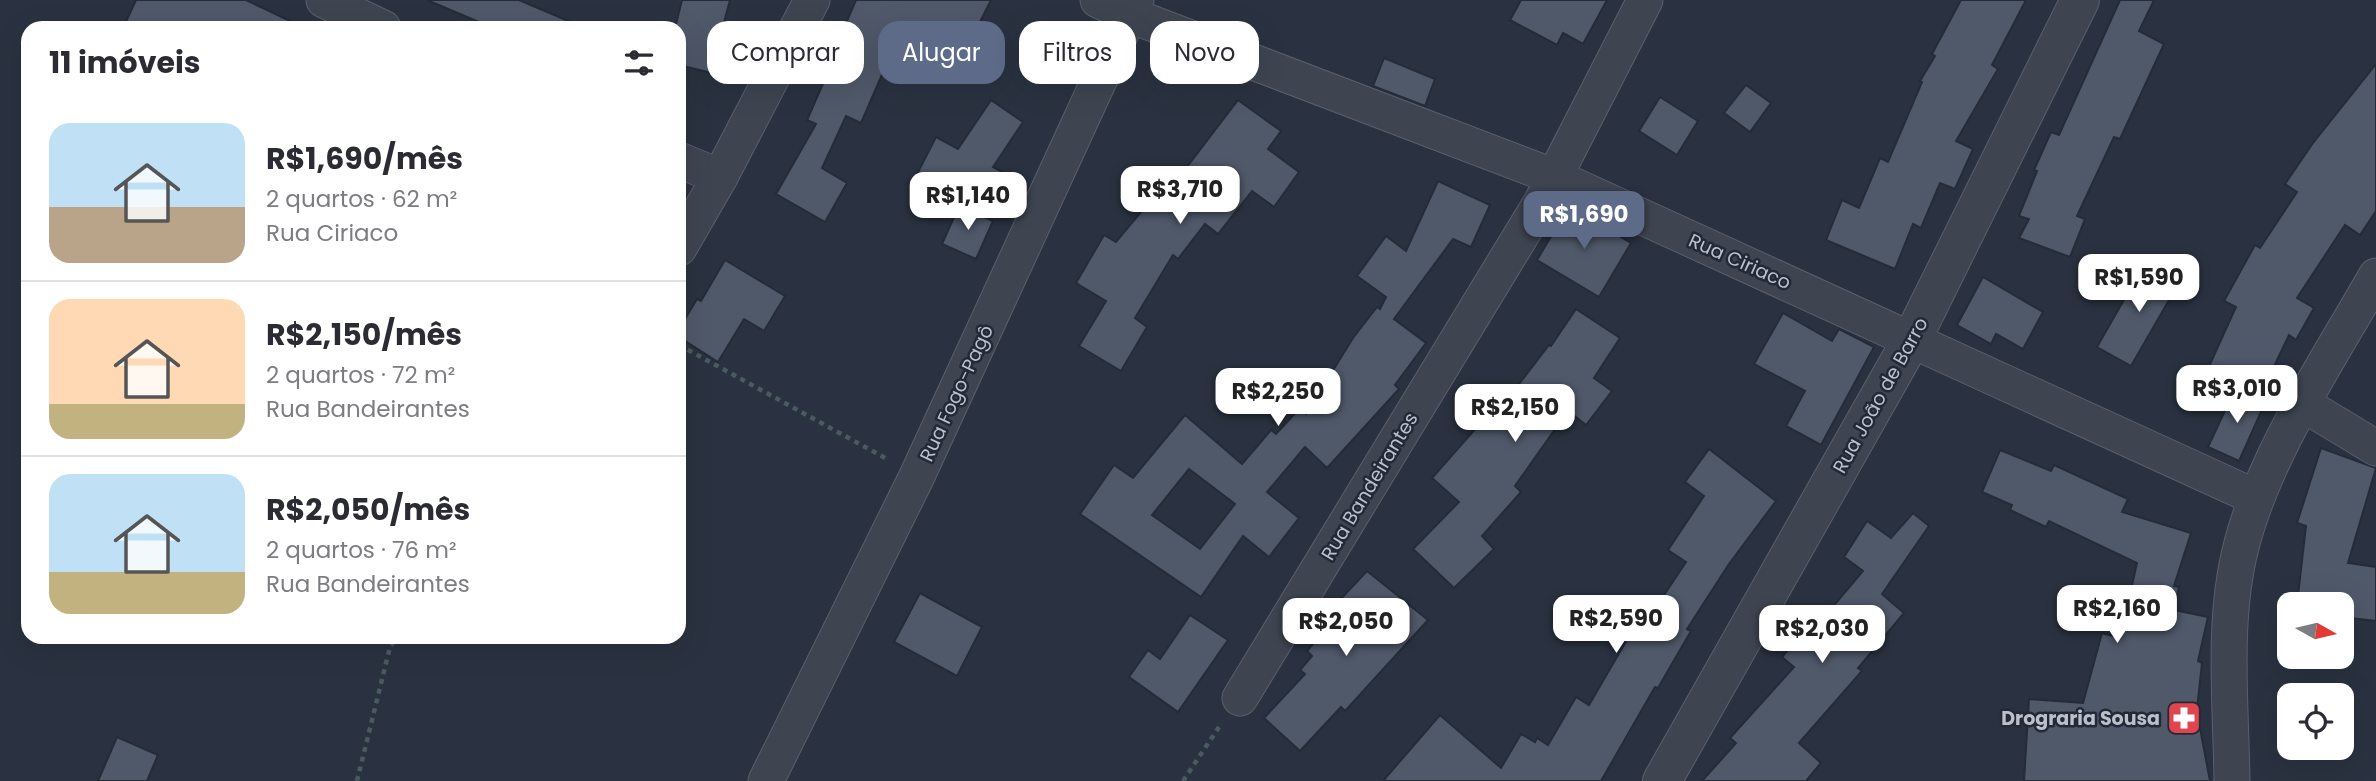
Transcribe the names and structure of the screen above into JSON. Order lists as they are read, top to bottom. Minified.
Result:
{"streets":{"street":["Rua Ciriaco","Rua Fogo-Pagô","Rua João de Barro","Rua Bandeirantes"]},"crossings":[["Rua Ciriaco","Rua Fogo-Pagô"],["Rua Ciriaco","Rua João de Barro"],["Rua Ciriaco","Rua Bandeirantes"]],"places":{"pharmacy":["Drograria Sousa"]},"north":"right","page":{"chip":["Comprar","Alugar","Filtros","Novo"],"heading":"11 imóveis","list":[{"name":"R$1,690/mês","note":"2 quartos · 62 m² · Rua Ciriaco"},{"name":"R$2,150/mês","note":"2 quartos · 72 m² · Rua Bandeirantes"},{"name":"R$2,050/mês","note":"2 quartos · 76 m² · Rua Bandeirantes"}],"price":["R$3,710","R$1,140","R$1,690","R$1,590","R$3,010","R$2,250","R$2,150","R$2,160","R$2,590","R$2,050","R$2,030"]}}
